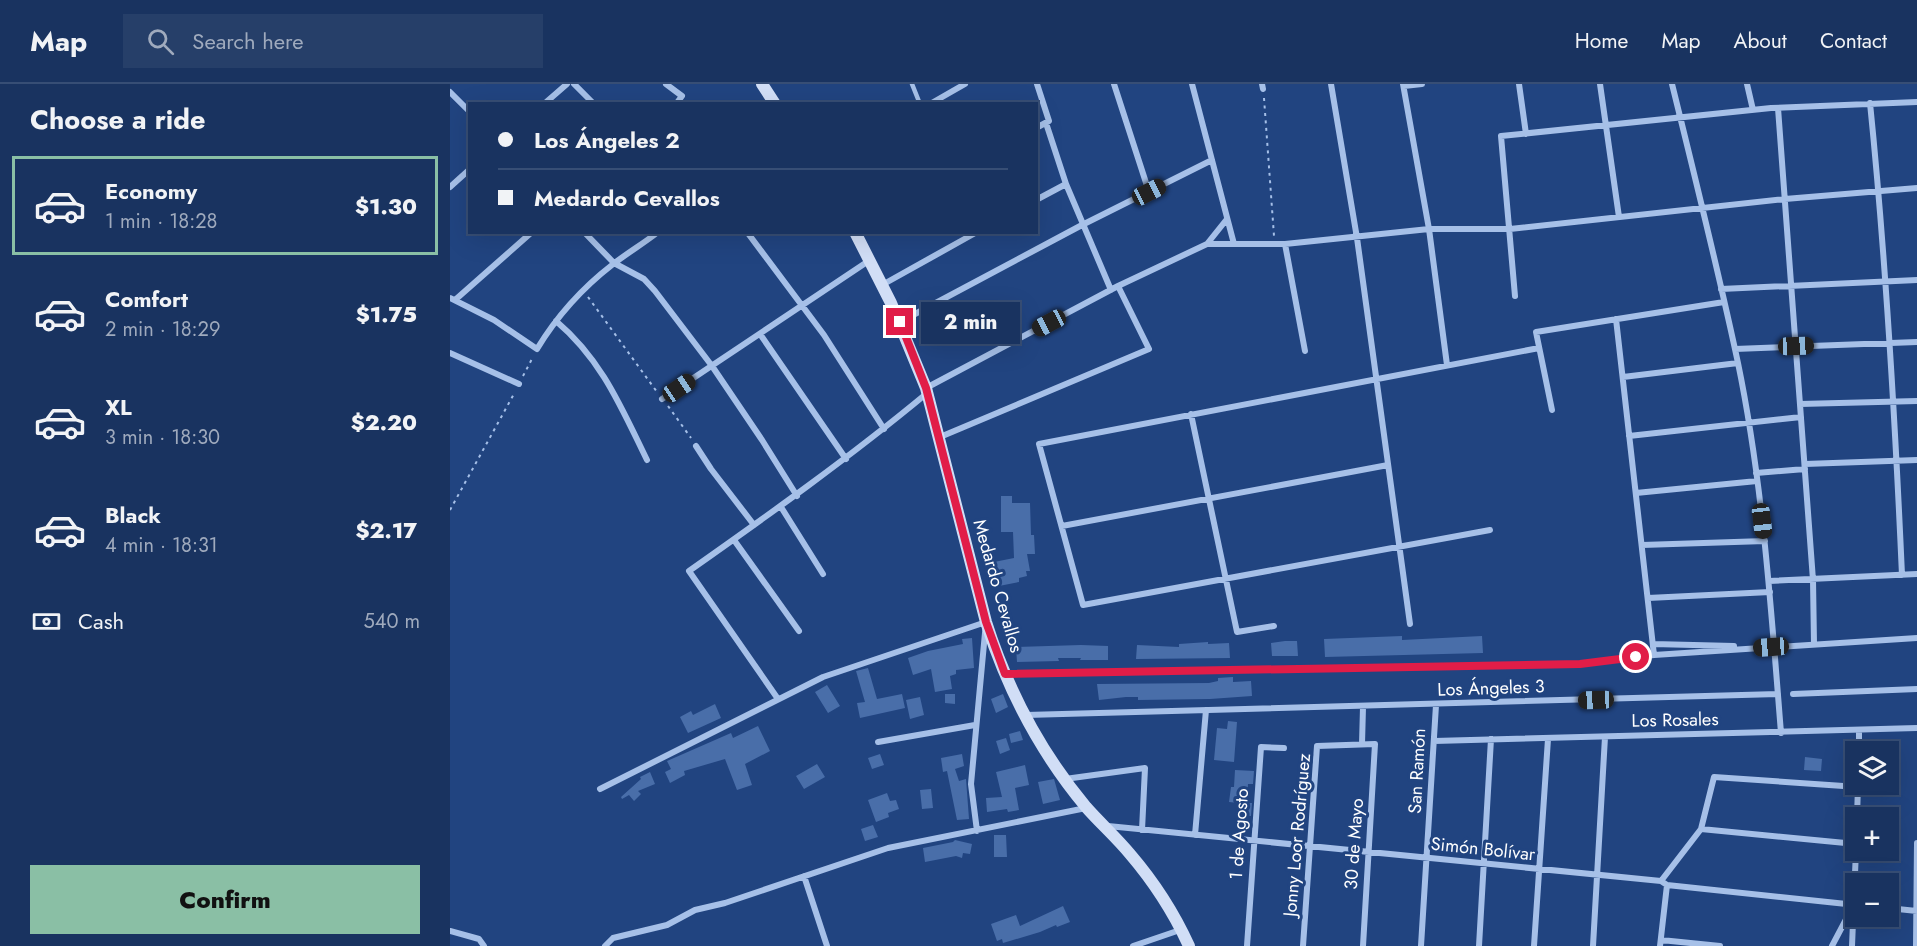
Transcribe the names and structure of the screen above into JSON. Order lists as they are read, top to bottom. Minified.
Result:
{"streets":{"street":["Medardo Cevallos","Los Ángeles 3","Los Rosales","San Ramón","1 de Agosto","Jonny Loor Rodríguez","30 de Mayo","Simón Bolívar"]},"crossings":[["Medardo Cevallos","Los Ángeles 3"],["Medardo Cevallos","Simón Bolívar"],["Los Ángeles 3","San Ramón"],["Los Rosales","San Ramón"],["San Ramón","Simón Bolívar"],["1 de Agosto","Simón Bolívar"],["Jonny Loor Rodríguez","30 de Mayo"],["Jonny Loor Rodríguez","Simón Bolívar"],["30 de Mayo","Simón Bolívar"]],"page":{"header":"Map","search":"Search here","nav":["Home","Map","About","Contact"],"heading":"Choose a ride","banner":["Los Ángeles 2","Medardo Cevallos"],"list":[{"name":"Economy","note":"1 min · 18:28","value":"$1.30"},{"name":"Comfort","note":"2 min · 18:29","value":"$1.75"},{"name":"XL","note":"3 min · 18:30","value":"$2.20"},{"name":"Black","note":"4 min · 18:31","value":"$2.17"}],"bubble":"2 min","pay":["Cash","540 m"],"map_buttons":["+","−"],"buttons":"Confirm"}}
